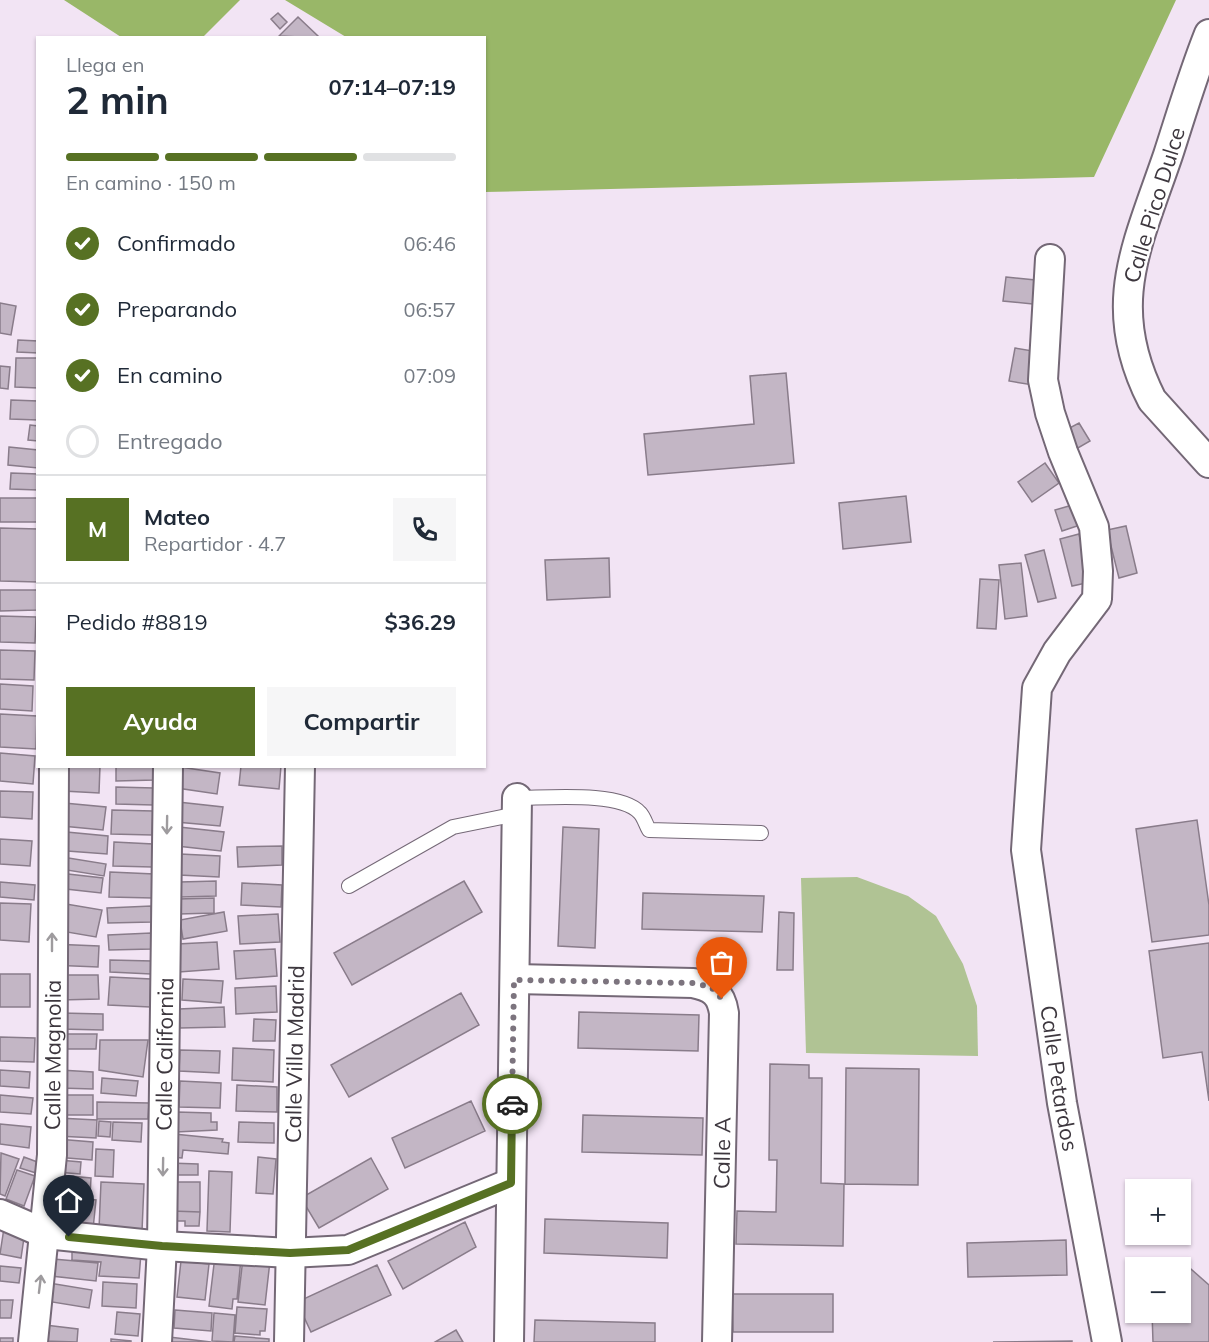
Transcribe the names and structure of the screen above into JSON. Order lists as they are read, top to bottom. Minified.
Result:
{"streets":{"street":["Calle Pico Dulce","Calle California","Calle Villa Madrid","Calle Magnolia","Calle Petardos","Calle A"]},"one_way":["Calle California","Calle Magnolia"],"page":{"heading":["2 min","Llega en","07:14–07:19"],"panel":["Mateo","Repartidor · 4.7","Pedido #8819","$36.29"],"bar":"En camino · 150 m","list":[["Confirmado","06:46"],["Preparando","06:57"],["En camino","07:09"],"Entregado"],"round":"M","buttons":["Ayuda","Compartir"],"map_buttons":["+","−"]}}
